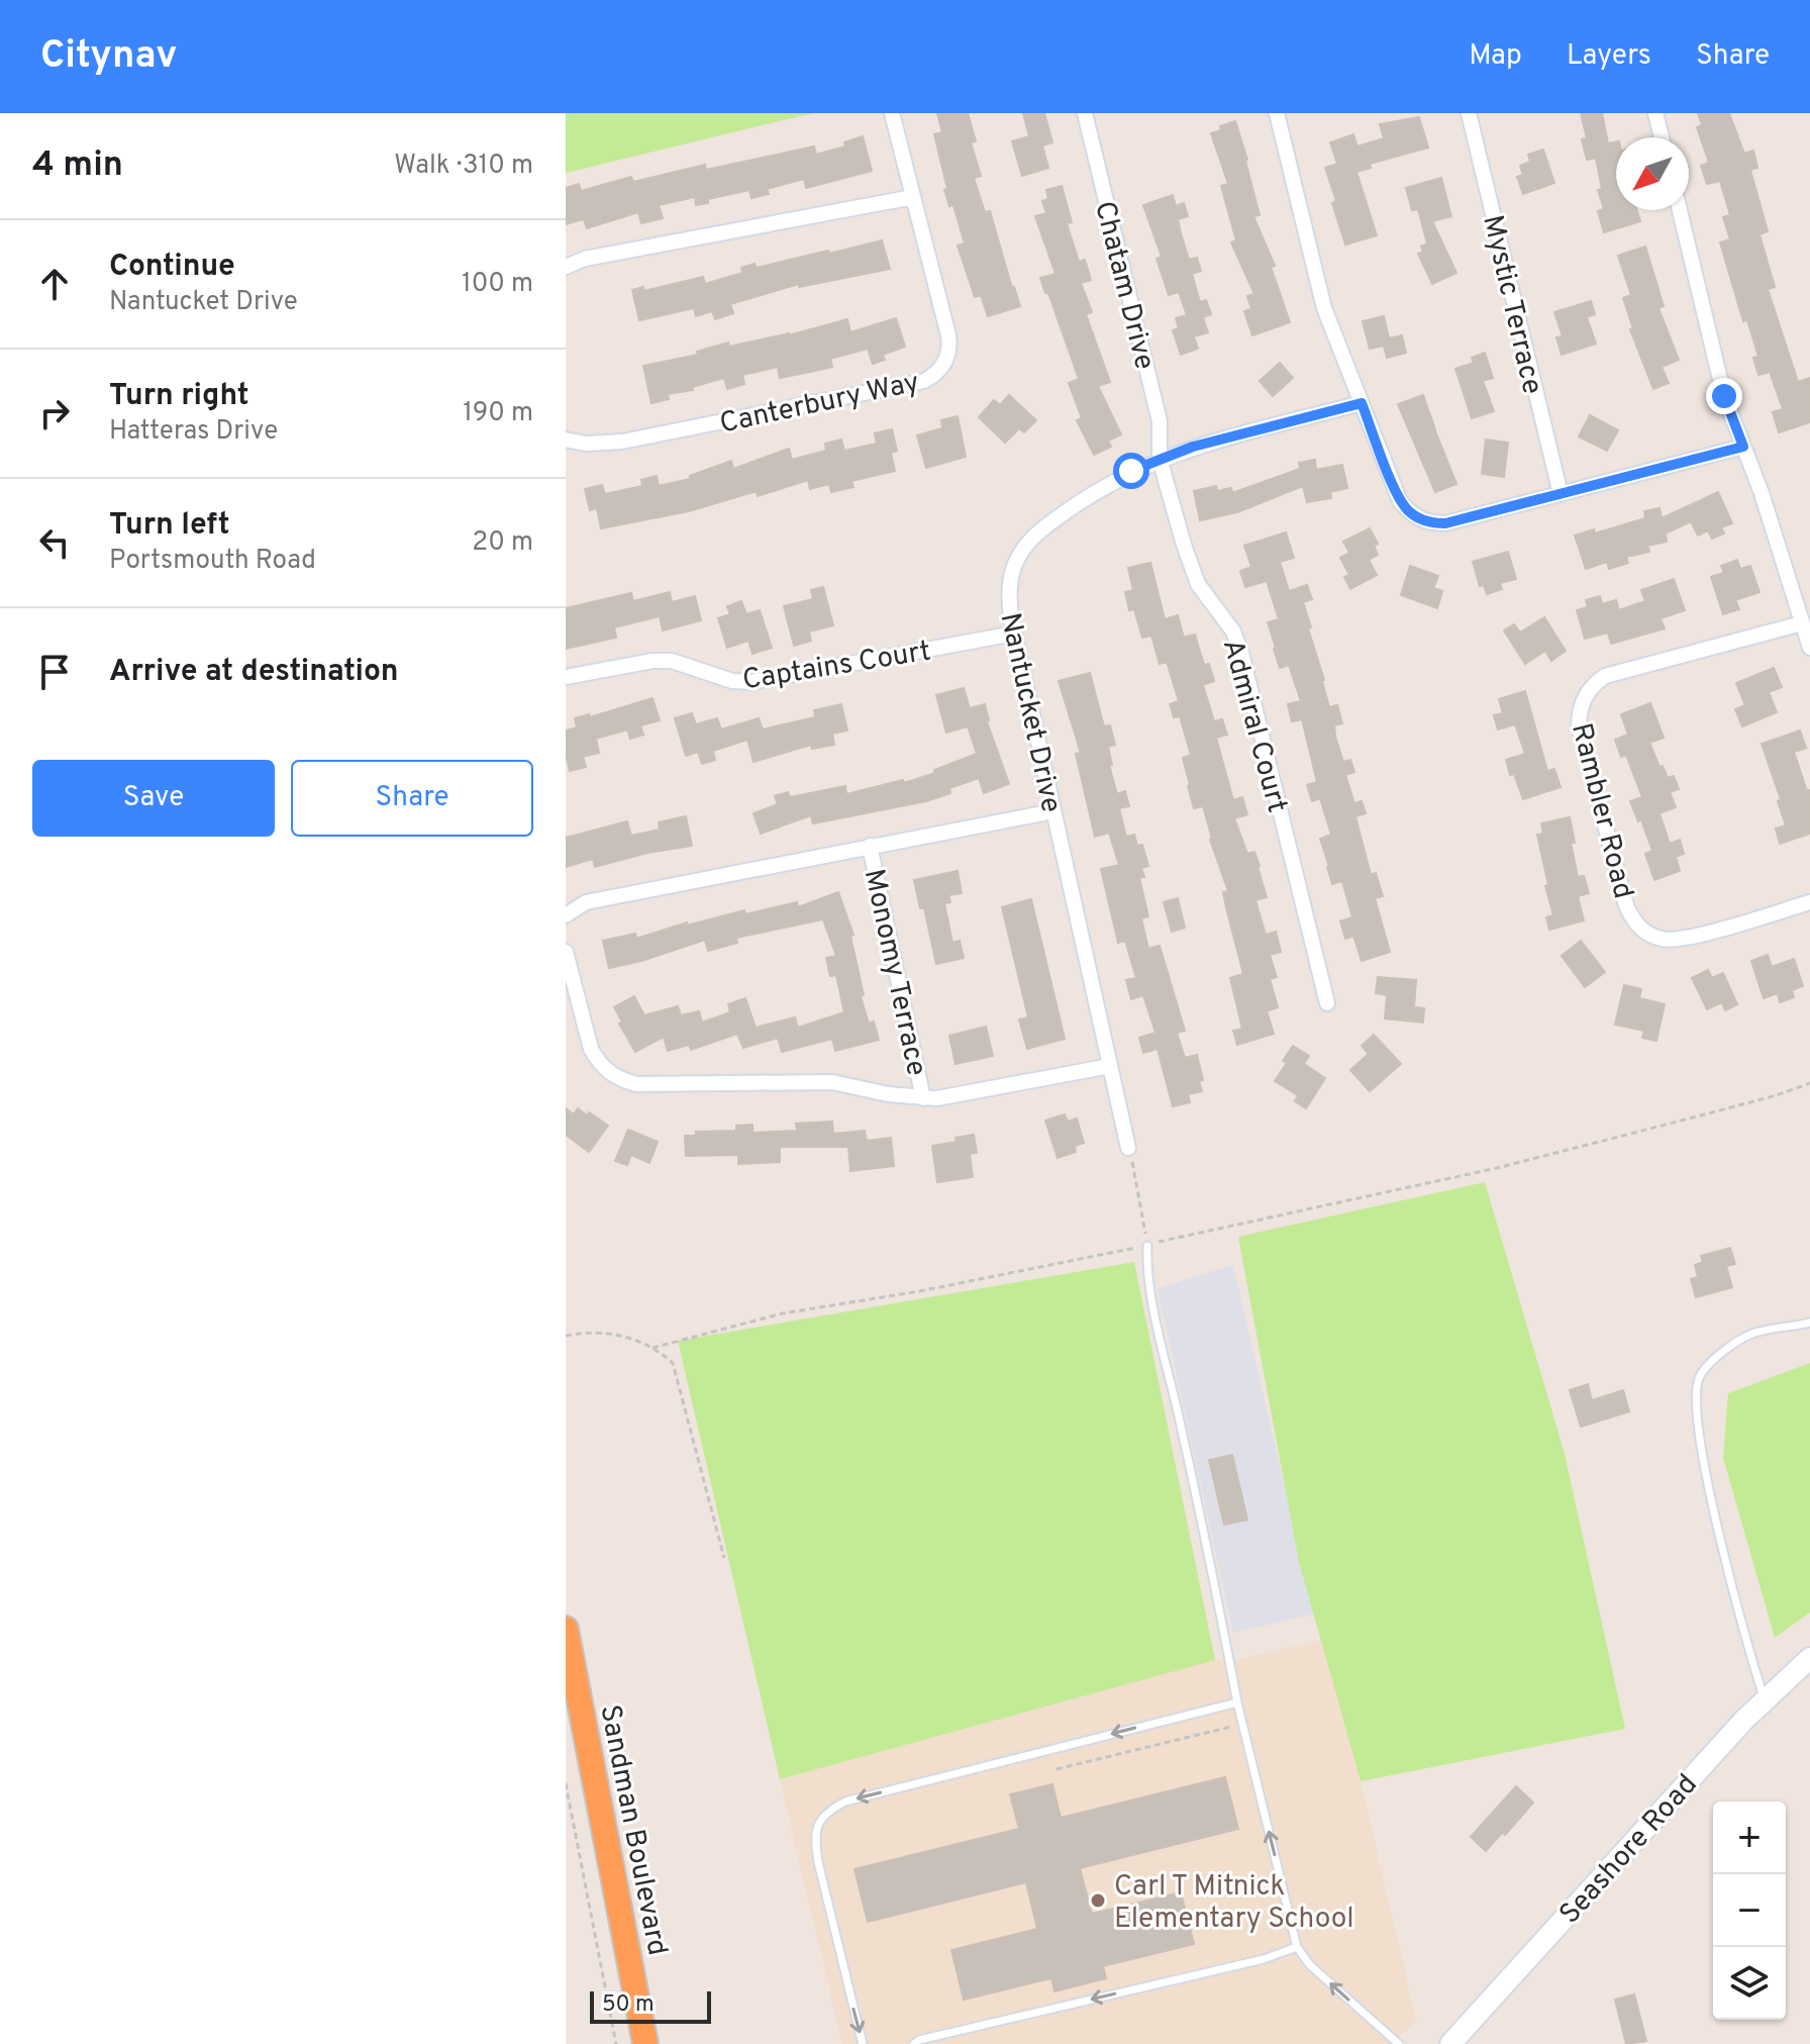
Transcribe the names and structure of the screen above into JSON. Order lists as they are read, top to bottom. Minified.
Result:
{"streets":{"highway":["Sandman Boulevard"],"main road":["Seashore Road"],"street":["Chatam Drive","Mystic Terrace","Canterbury Way","Captains Court","Nantucket Drive","Admiral Court","Rambler Road","Monomy Terrace"]},"crossings":[["Chatam Drive","Nantucket Drive"],["Chatam Drive","Admiral Court"],["Captains Court","Nantucket Drive"],["Nantucket Drive","Admiral Court"]],"places":["Carl T Mitnick Elementary School"],"scale_bar":"50 m","north":"bottom left","page":{"header":"Citynav","nav":["Map","Layers","Share"],"heading":["4 min","Walk · 310 m"],"list":[["Continue","Nantucket Drive","100 m"],["Turn right","Hatteras Drive","190 m"],["Turn left","Portsmouth Road","20 m"],"Arrive at destination"],"buttons":["Save","Share"],"map_buttons":["+","−"],"scale":"50 m"}}
